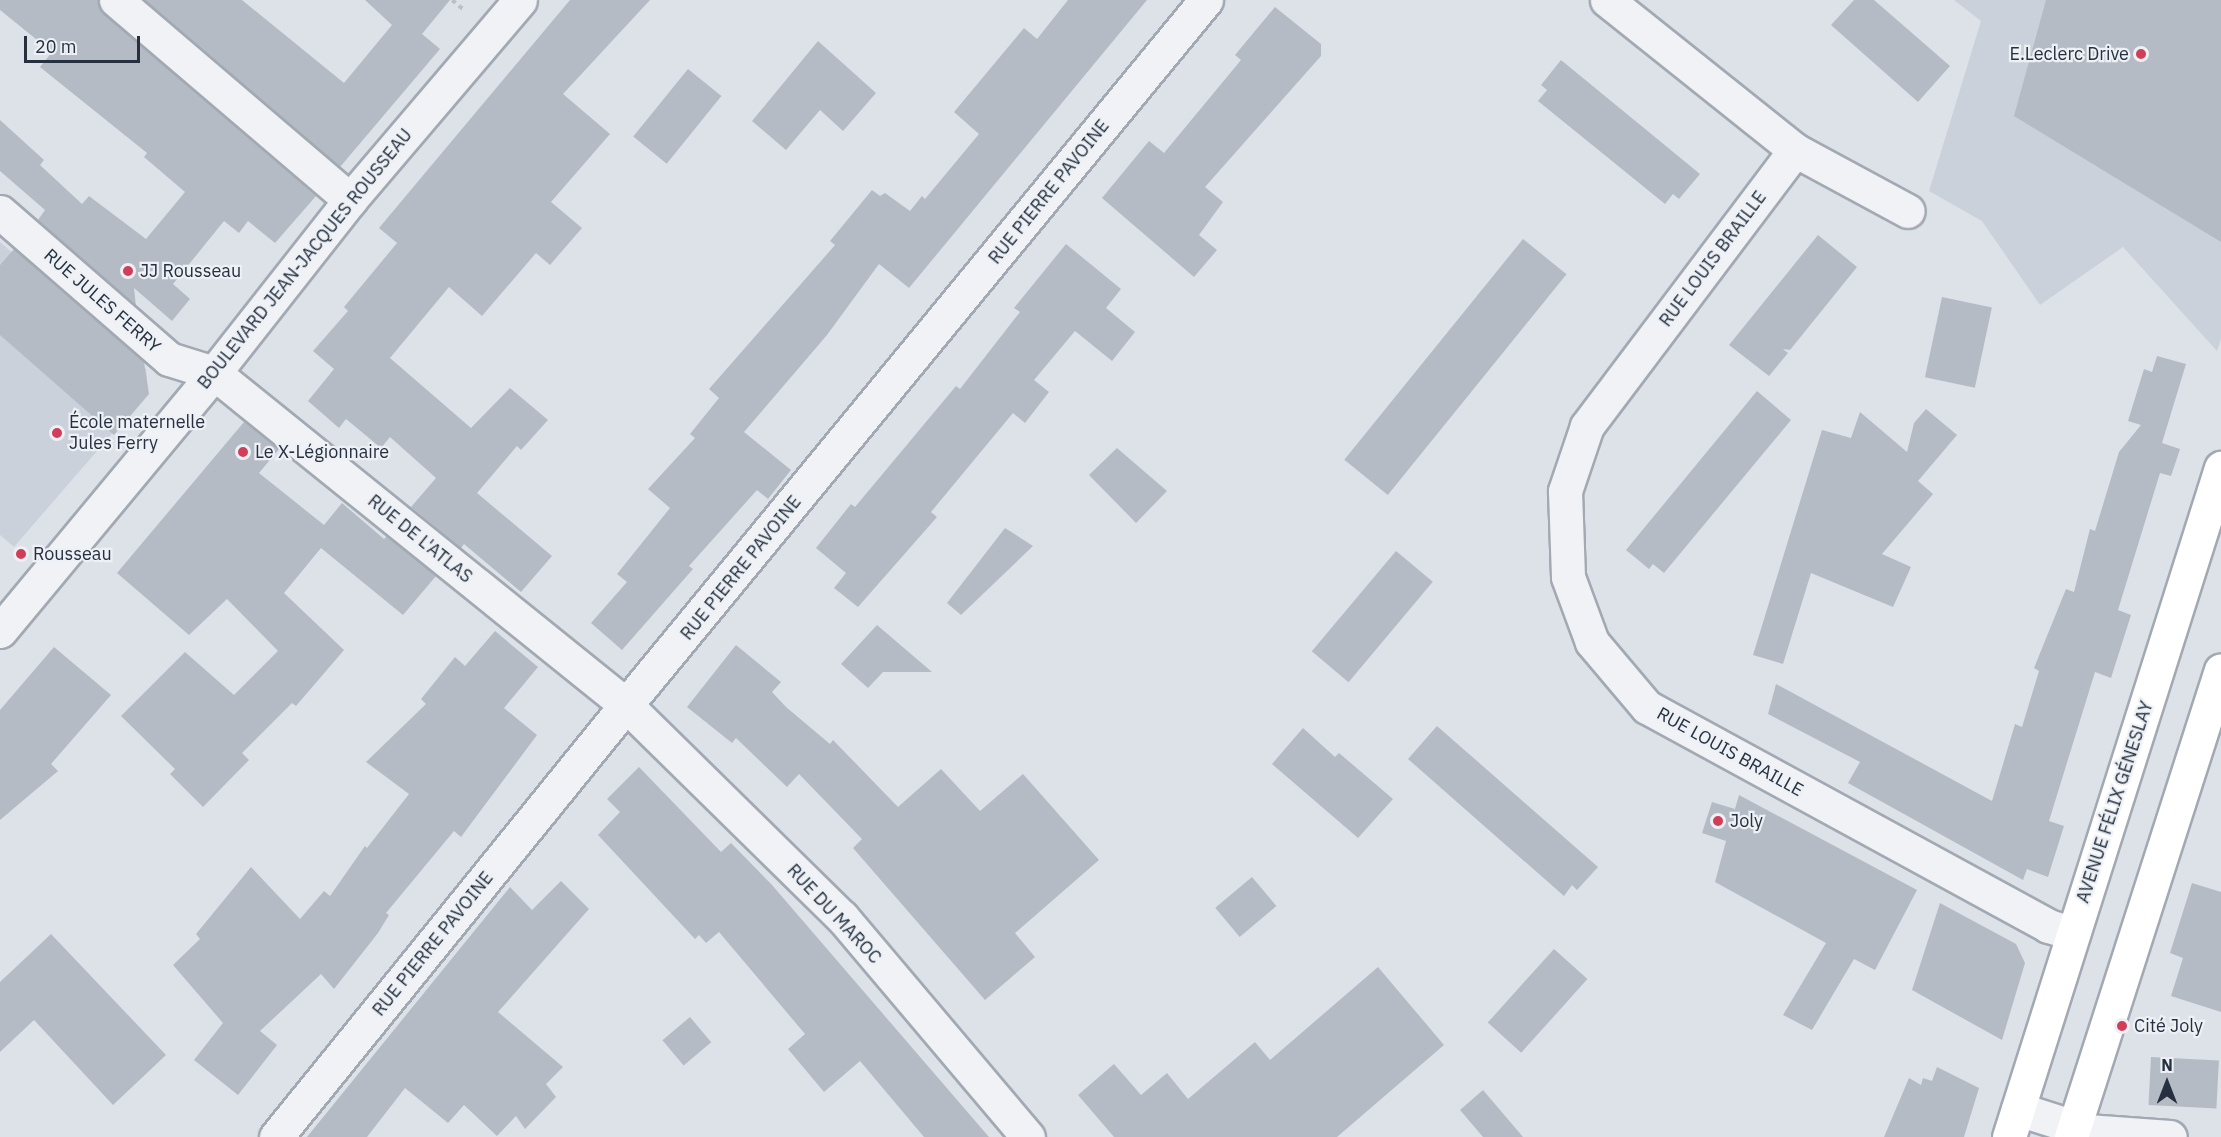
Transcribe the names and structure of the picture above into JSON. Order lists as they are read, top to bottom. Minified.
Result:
{"streets":{"main road":["AVENUE FÉLIX GÉNESLAY"],"street":["RUE PIERRE PAVOINE","BOULEVARD JEAN-JACQUES ROUSSEAU","RUE LOUIS BRAILLE","RUE JULES FERRY","RUE DE L'ATLAS","RUE DU MAROC"]},"crossings":[["RUE PIERRE PAVOINE","RUE DE L'ATLAS"],["RUE PIERRE PAVOINE","RUE DU MAROC"],["BOULEVARD JEAN-JACQUES ROUSSEAU","RUE JULES FERRY"],["BOULEVARD JEAN-JACQUES ROUSSEAU","RUE DE L'ATLAS"],["RUE LOUIS BRAILLE","AVENUE FÉLIX GÉNESLAY"],["RUE JULES FERRY","RUE DE L'ATLAS"],["RUE DE L'ATLAS","RUE DU MAROC"]],"places":["E.Leclerc Drive","JJ Rousseau","École maternelle Jules Ferry","Le X-Légionnaire","Rousseau","Joly","Cité Joly"],"scale_bar":"20 m","north":"top"}
